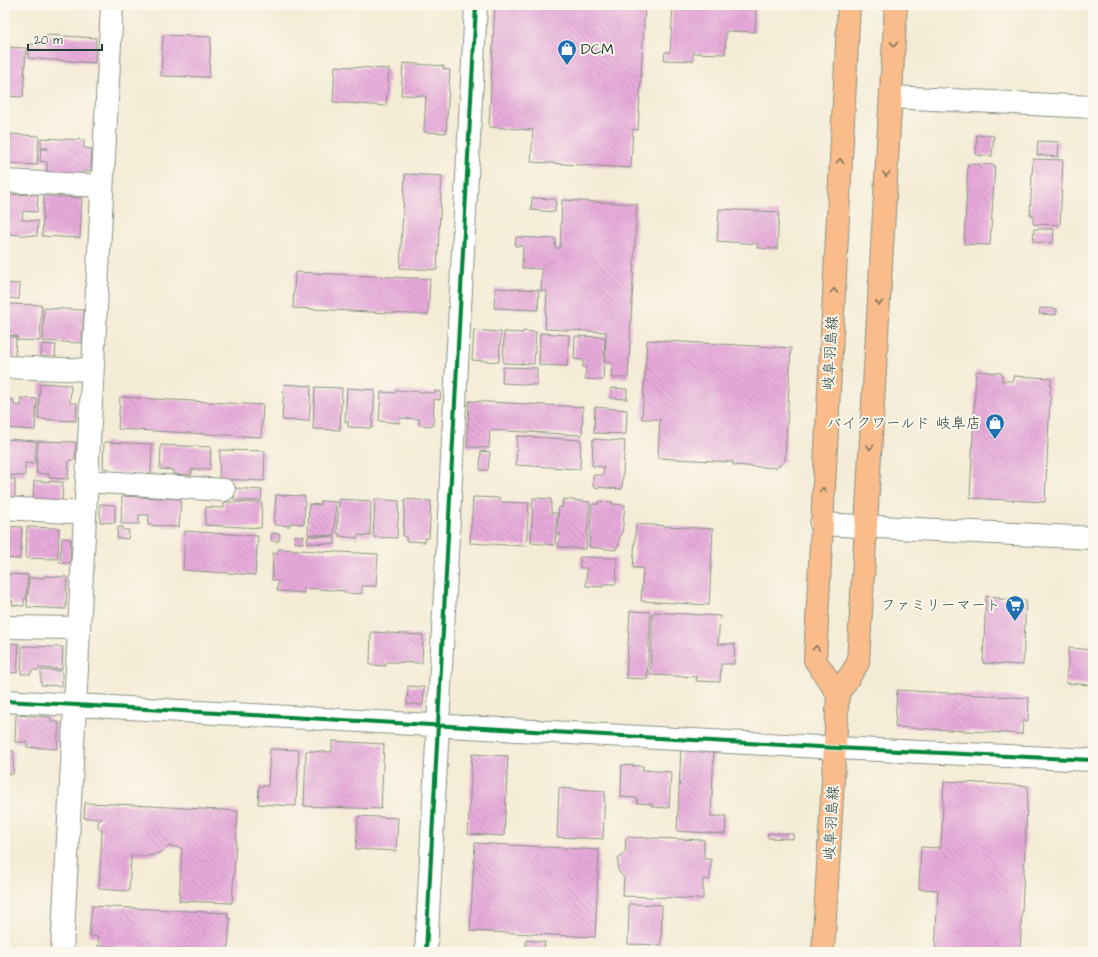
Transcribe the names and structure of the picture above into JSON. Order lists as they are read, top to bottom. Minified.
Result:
{"streets":{"main road":["岐阜羽島線"]},"places":{"shop":["DCM","バイクワールド 岐阜店"],"supermarket":["ファミリーマート"]},"scale_bar":"20 m"}
